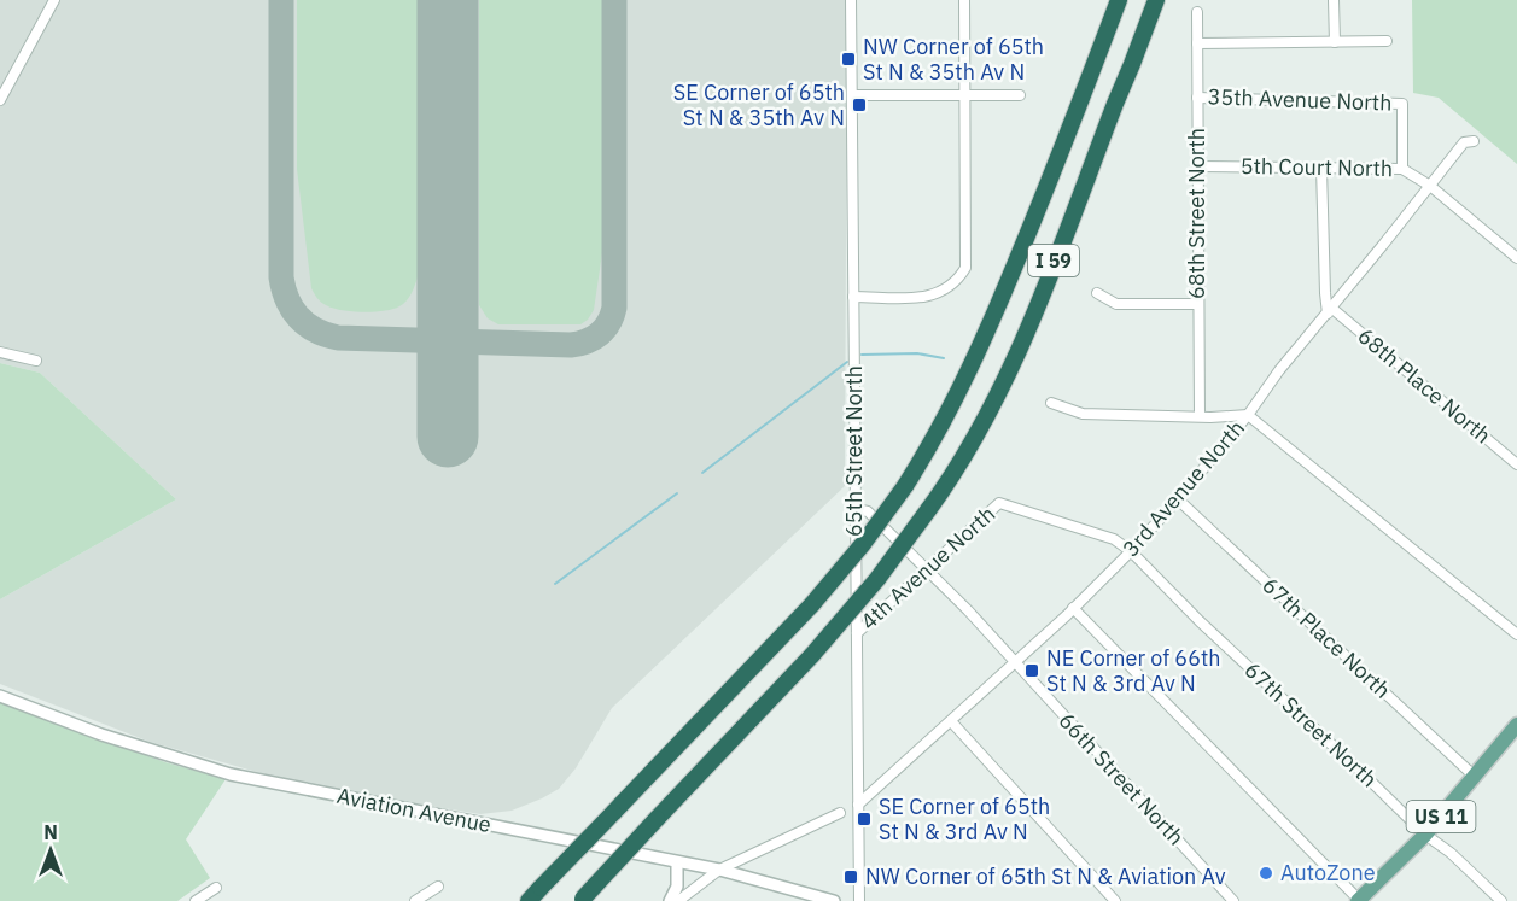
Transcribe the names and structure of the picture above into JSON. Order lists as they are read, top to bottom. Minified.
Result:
{"streets":{"highway":["I 59"],"main road":["US 11"],"street":["35th Avenue North","5th Court North","68th Street North","68th Place North","65th Street North","3rd Avenue North","4th Avenue North","67th Place North","67th Street North","66th Street North","Aviation Avenue"]},"crossings":[["35th Avenue North","5th Court North"],["35th Avenue North","68th Street North"],["5th Court North","68th Street North"],["5th Court North","3rd Avenue North"],["68th Place North","3rd Avenue North"],["65th Street North","3rd Avenue North"],["65th Street North","4th Avenue North"],["65th Street North","66th Street North"],["3rd Avenue North","67th Place North"],["3rd Avenue North","67th Street North"],["3rd Avenue North","66th Street North"],["4th Avenue North","67th Street North"],["4th Avenue North","66th Street North"],["67th Place North","US 11"],["67th Street North","US 11"]],"places":{"transit":["NW Corner of 65th St N & 35th Av N","SE Corner of 65th St N & 35th Av N","NE Corner of 66th St N & 3rd Av N","SE Corner of 65th St N & 3rd Av N","NW Corner of 65th St N & Aviation Av"],"other":["AutoZone"]},"north":"top"}
